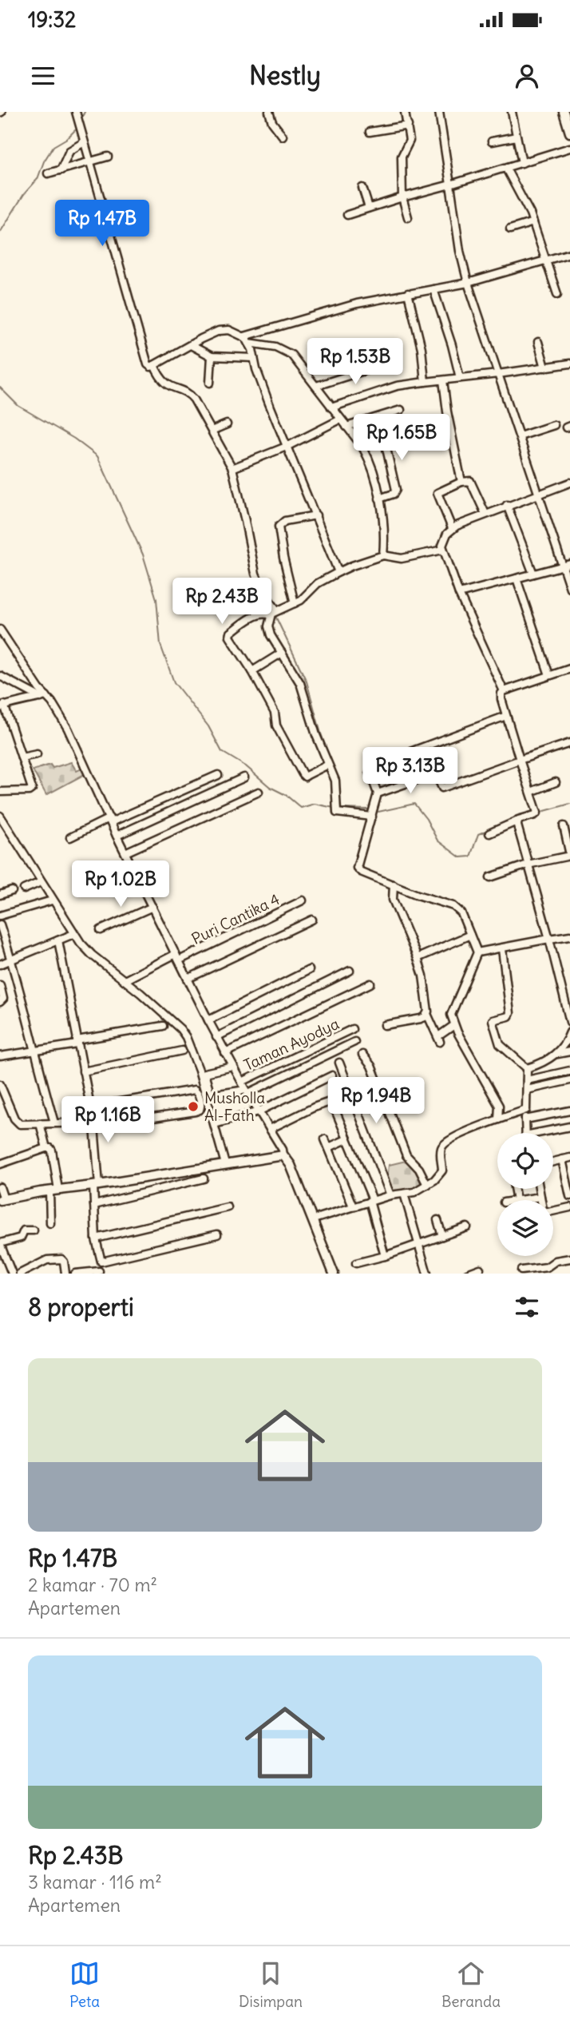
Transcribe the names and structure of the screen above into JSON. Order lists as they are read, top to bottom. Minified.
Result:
{"streets":{"street":["Puri Cantika 4","Taman Ayodya"]},"places":["Musholla Al-Fath"],"page":{"status":"19:32","header":"Nestly","price":["Rp 1.47B","Rp 1.53B","Rp 1.65B","Rp 2.43B","Rp 3.13B","Rp 1.02B","Rp 1.94B","Rp 1.16B"],"heading":"8 properti","list":[{"name":"Rp 1.47B","note":"2 kamar · 70 m² · Apartemen"},{"name":"Rp 2.43B","note":"3 kamar · 116 m² · Apartemen"}],"tabs":["Peta","Disimpan","Beranda"]}}
